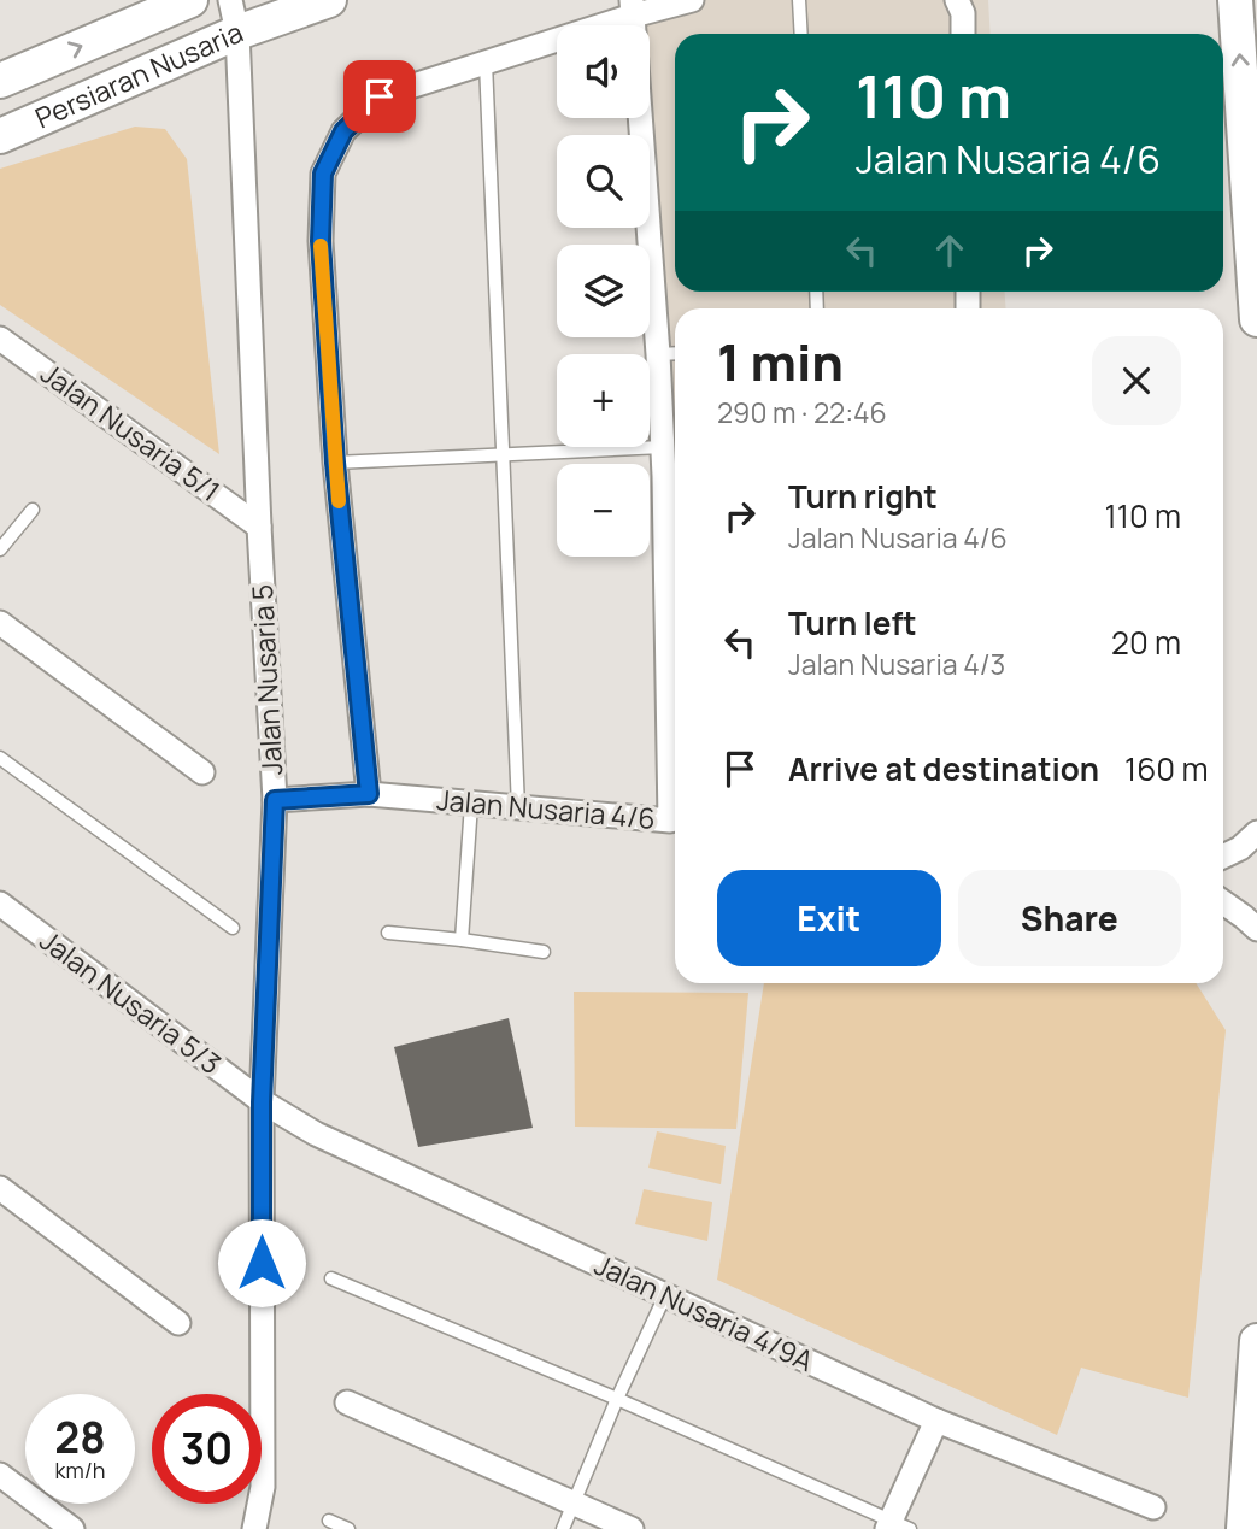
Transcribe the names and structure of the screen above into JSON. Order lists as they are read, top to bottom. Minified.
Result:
{"streets":{"street":["Persiaran Nusaria","Jalan Nusaria 5/1","Jalan Nusaria 5","Jalan Nusaria 4/6","Jalan Nusaria 5/3","Jalan Nusaria 4/9A"]},"crossings":[["Persiaran Nusaria","Jalan Nusaria 5"],["Jalan Nusaria 5/1","Jalan Nusaria 5"],["Jalan Nusaria 5","Jalan Nusaria 4/6"],["Jalan Nusaria 5","Jalan Nusaria 5/3"],["Jalan Nusaria 5","Jalan Nusaria 4/9A"],["Jalan Nusaria 5/3","Jalan Nusaria 4/9A"]],"page":{"map_buttons":["+","−"],"turn":["110 m","Jalan Nusaria 4/6"],"heading":["1 min","290 m · 22:46"],"list":[{"name":"Turn right","note":"Jalan Nusaria 4/6","value":"110 m"},{"name":"Turn left","note":"Jalan Nusaria 4/3","value":"20 m"},{"name":"Arrive at destination","value":"160 m"}],"buttons":["Exit","Share"],"speed":"28 km/h","limit":"30"}}
